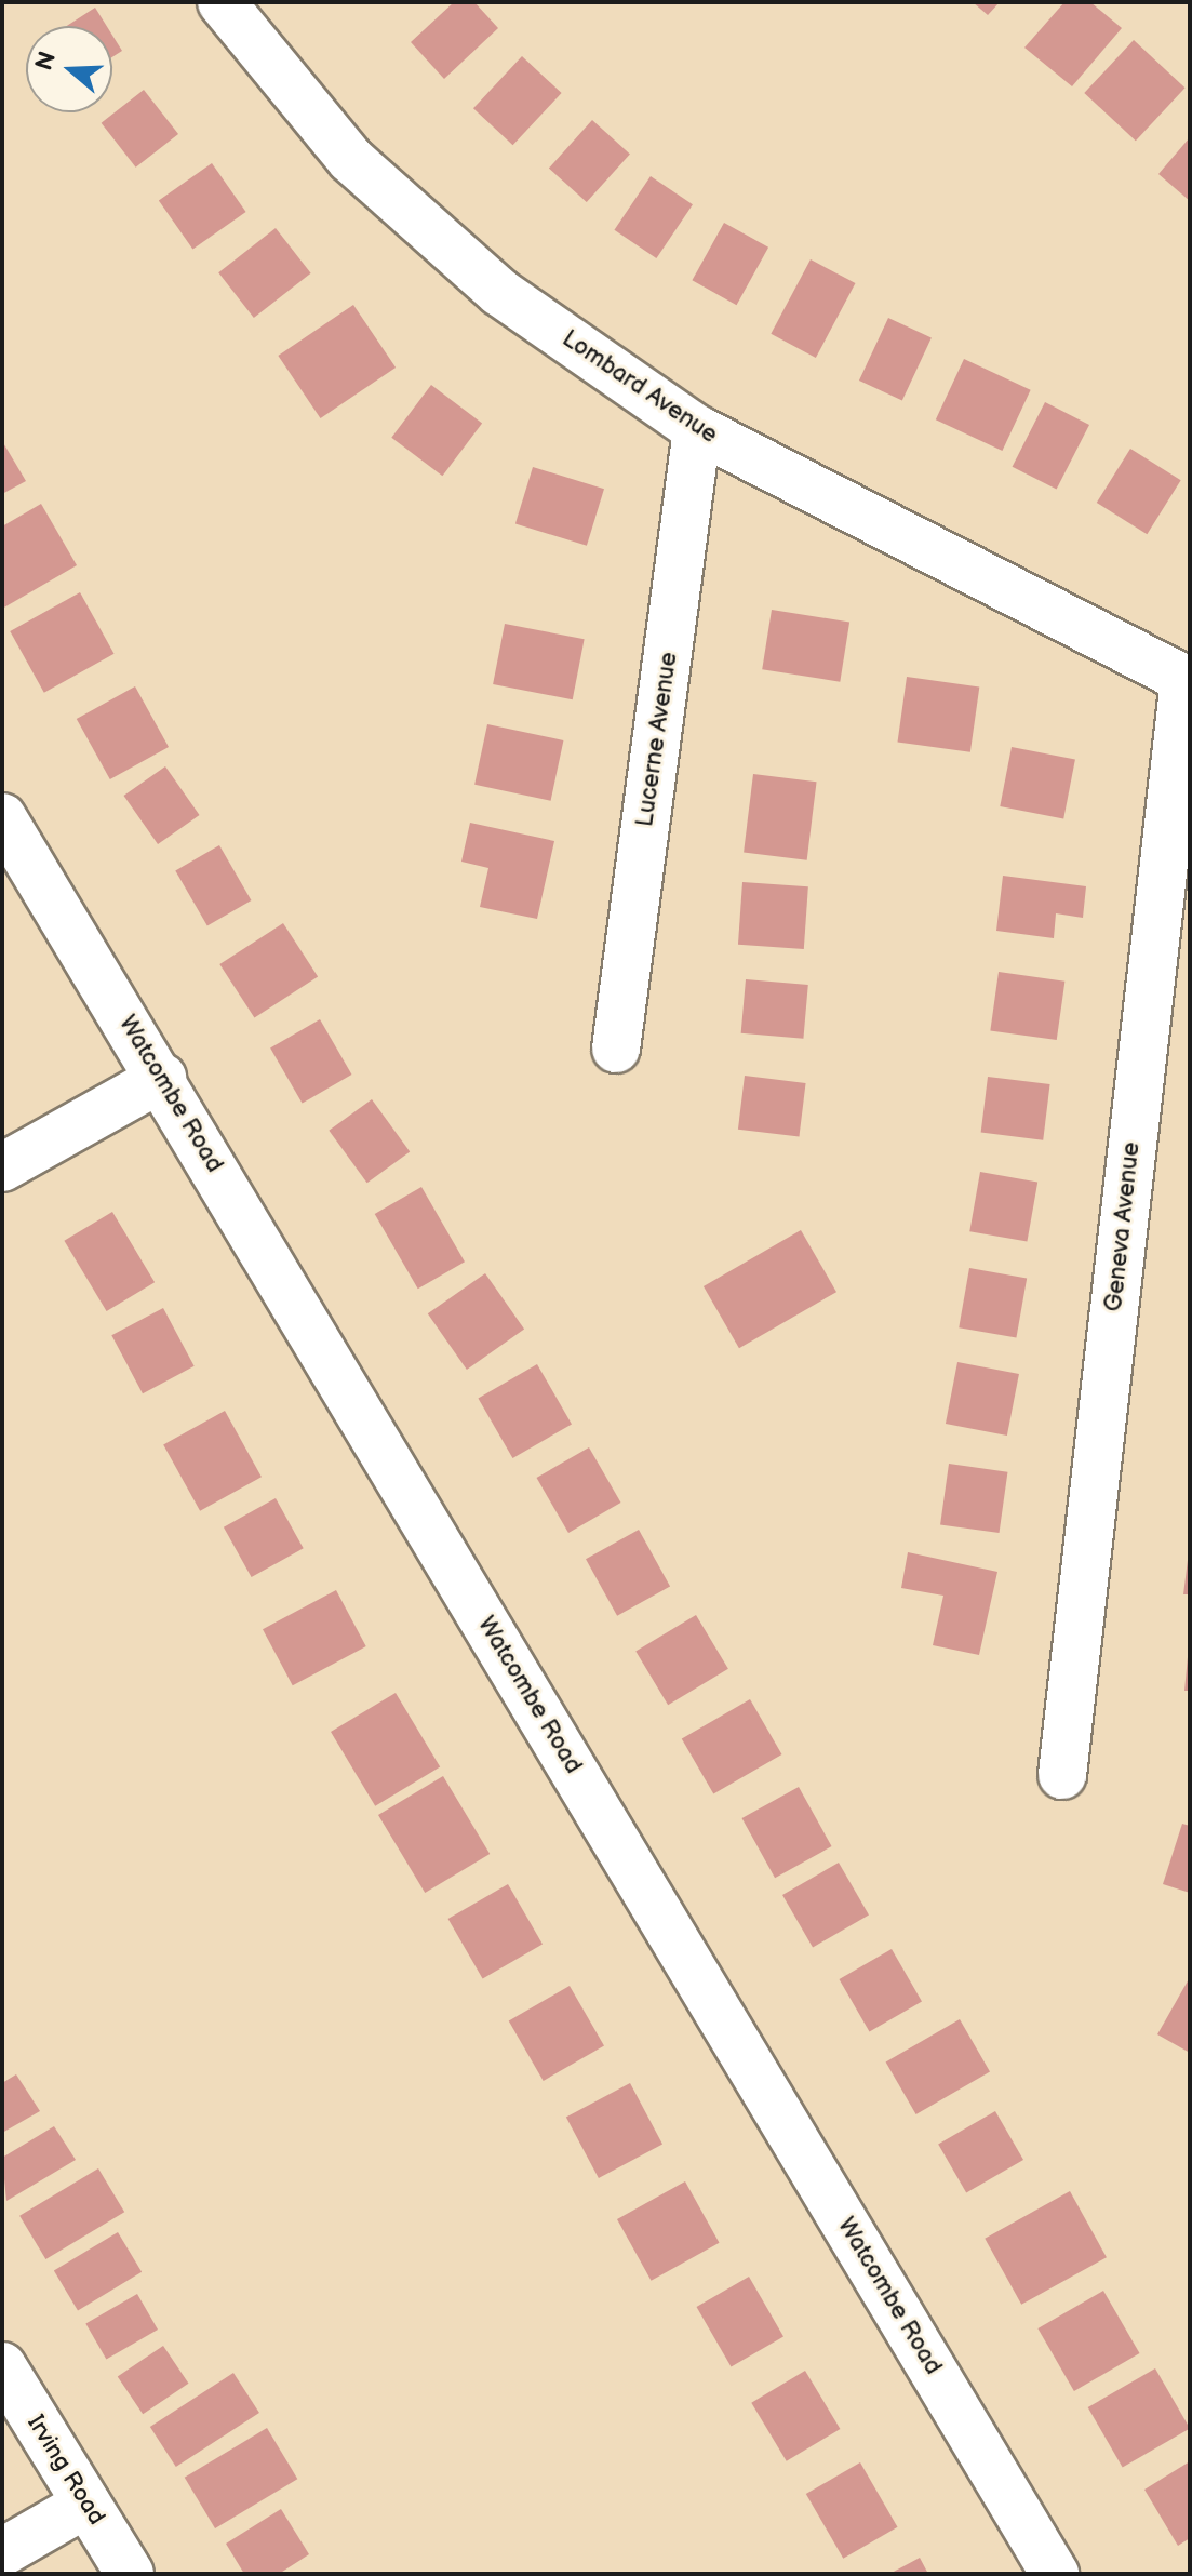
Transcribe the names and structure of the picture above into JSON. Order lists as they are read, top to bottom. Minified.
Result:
{"streets":{"street":["Lombard Avenue","Lucerne Avenue","Watcombe Road","Geneva Avenue","Irving Road"]},"crossings":[["Lombard Avenue","Lucerne Avenue"],["Lombard Avenue","Geneva Avenue"]],"north":"left"}
